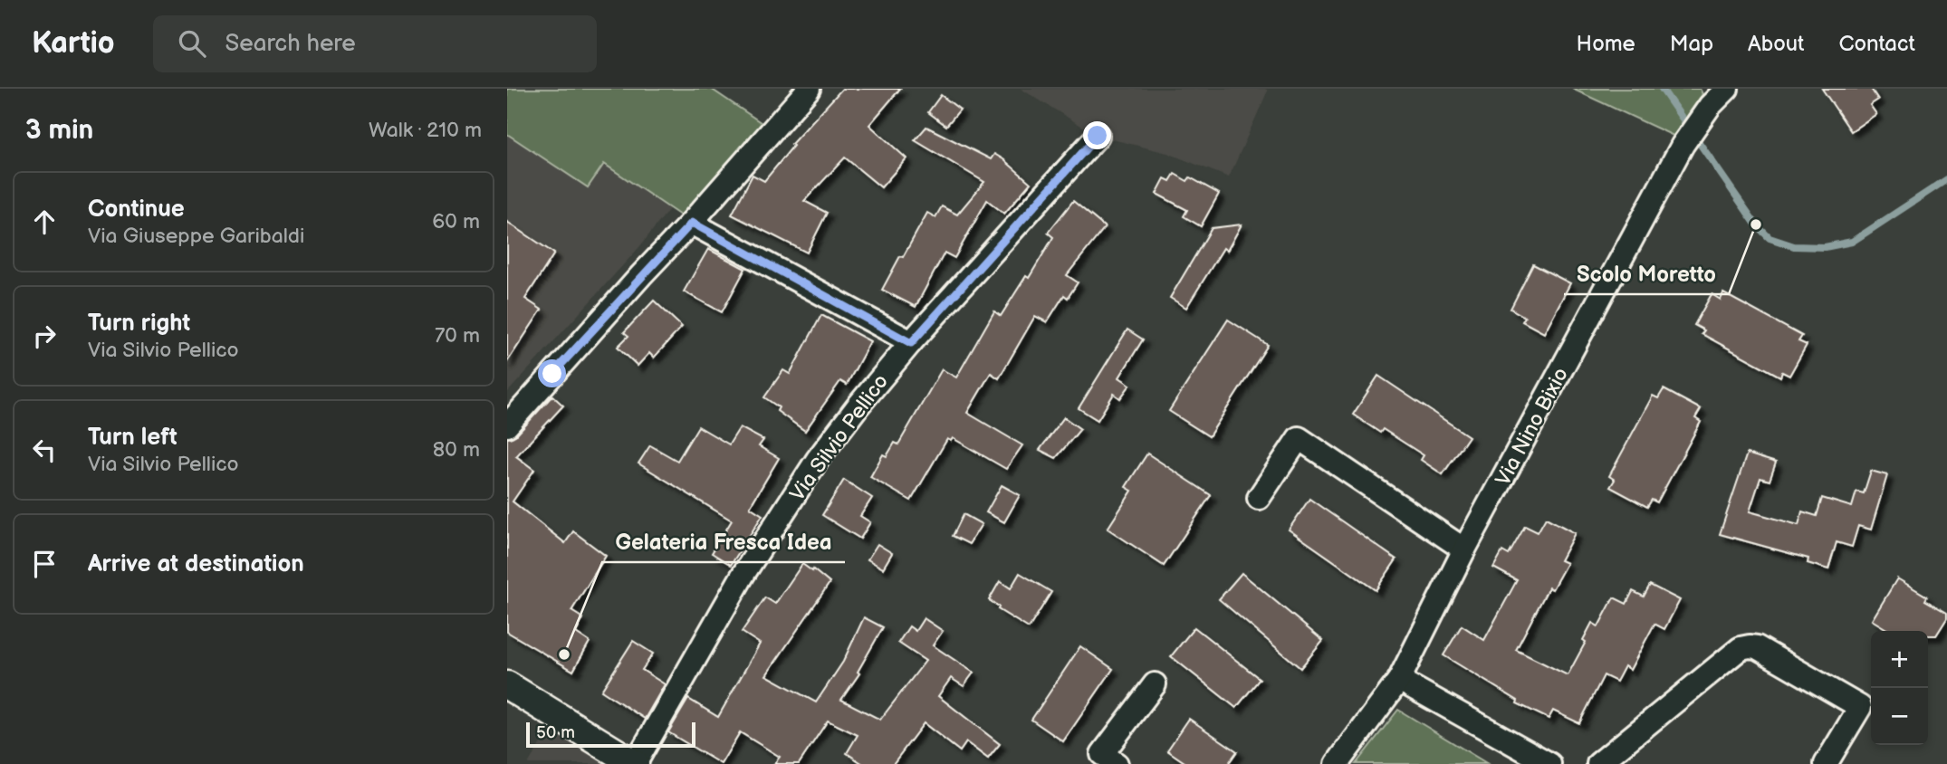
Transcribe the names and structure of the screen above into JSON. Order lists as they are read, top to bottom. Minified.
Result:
{"streets":{"street":["Via Nino Bixio","Via Silvio Pellico"]},"places":["Scolo Moretto","Gelateria Fresca Idea"],"scale_bar":"50 m","page":{"header":"Kartio","search":"Search here","nav":["Home","Map","About","Contact"],"heading":["3 min","Walk · 210 m"],"list":[["Continue","Via Giuseppe Garibaldi","60 m"],["Turn right","Via Silvio Pellico","70 m"],["Turn left","Via Silvio Pellico","80 m"],"Arrive at destination"],"map_buttons":["+","−"],"scale":"50 m"}}
